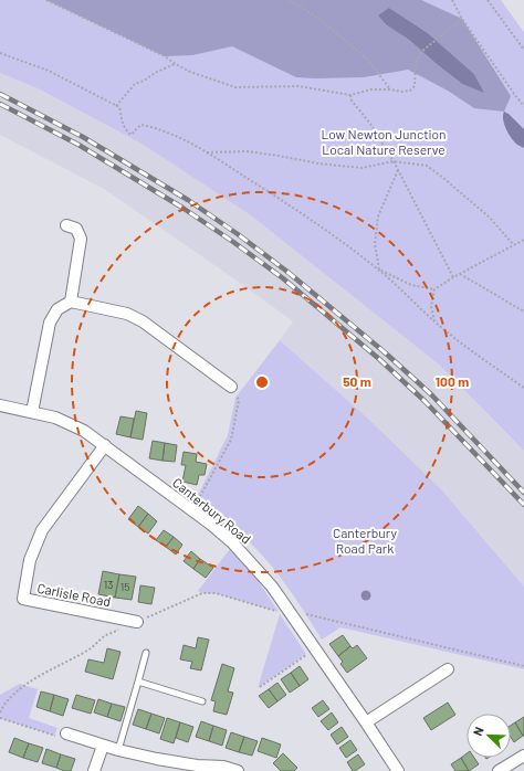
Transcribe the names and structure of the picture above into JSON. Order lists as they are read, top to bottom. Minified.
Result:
{"streets":{"street":["Canterbury Road","Carlisle Road"]},"crossings":[["Canterbury Road","Carlisle Road"]],"parks":["Low Newton Junction Local Nature Reserve","Canterbury Road Park"],"house_numbers":["13","15"],"north":"top left","rings":["50 m","100 m"]}
